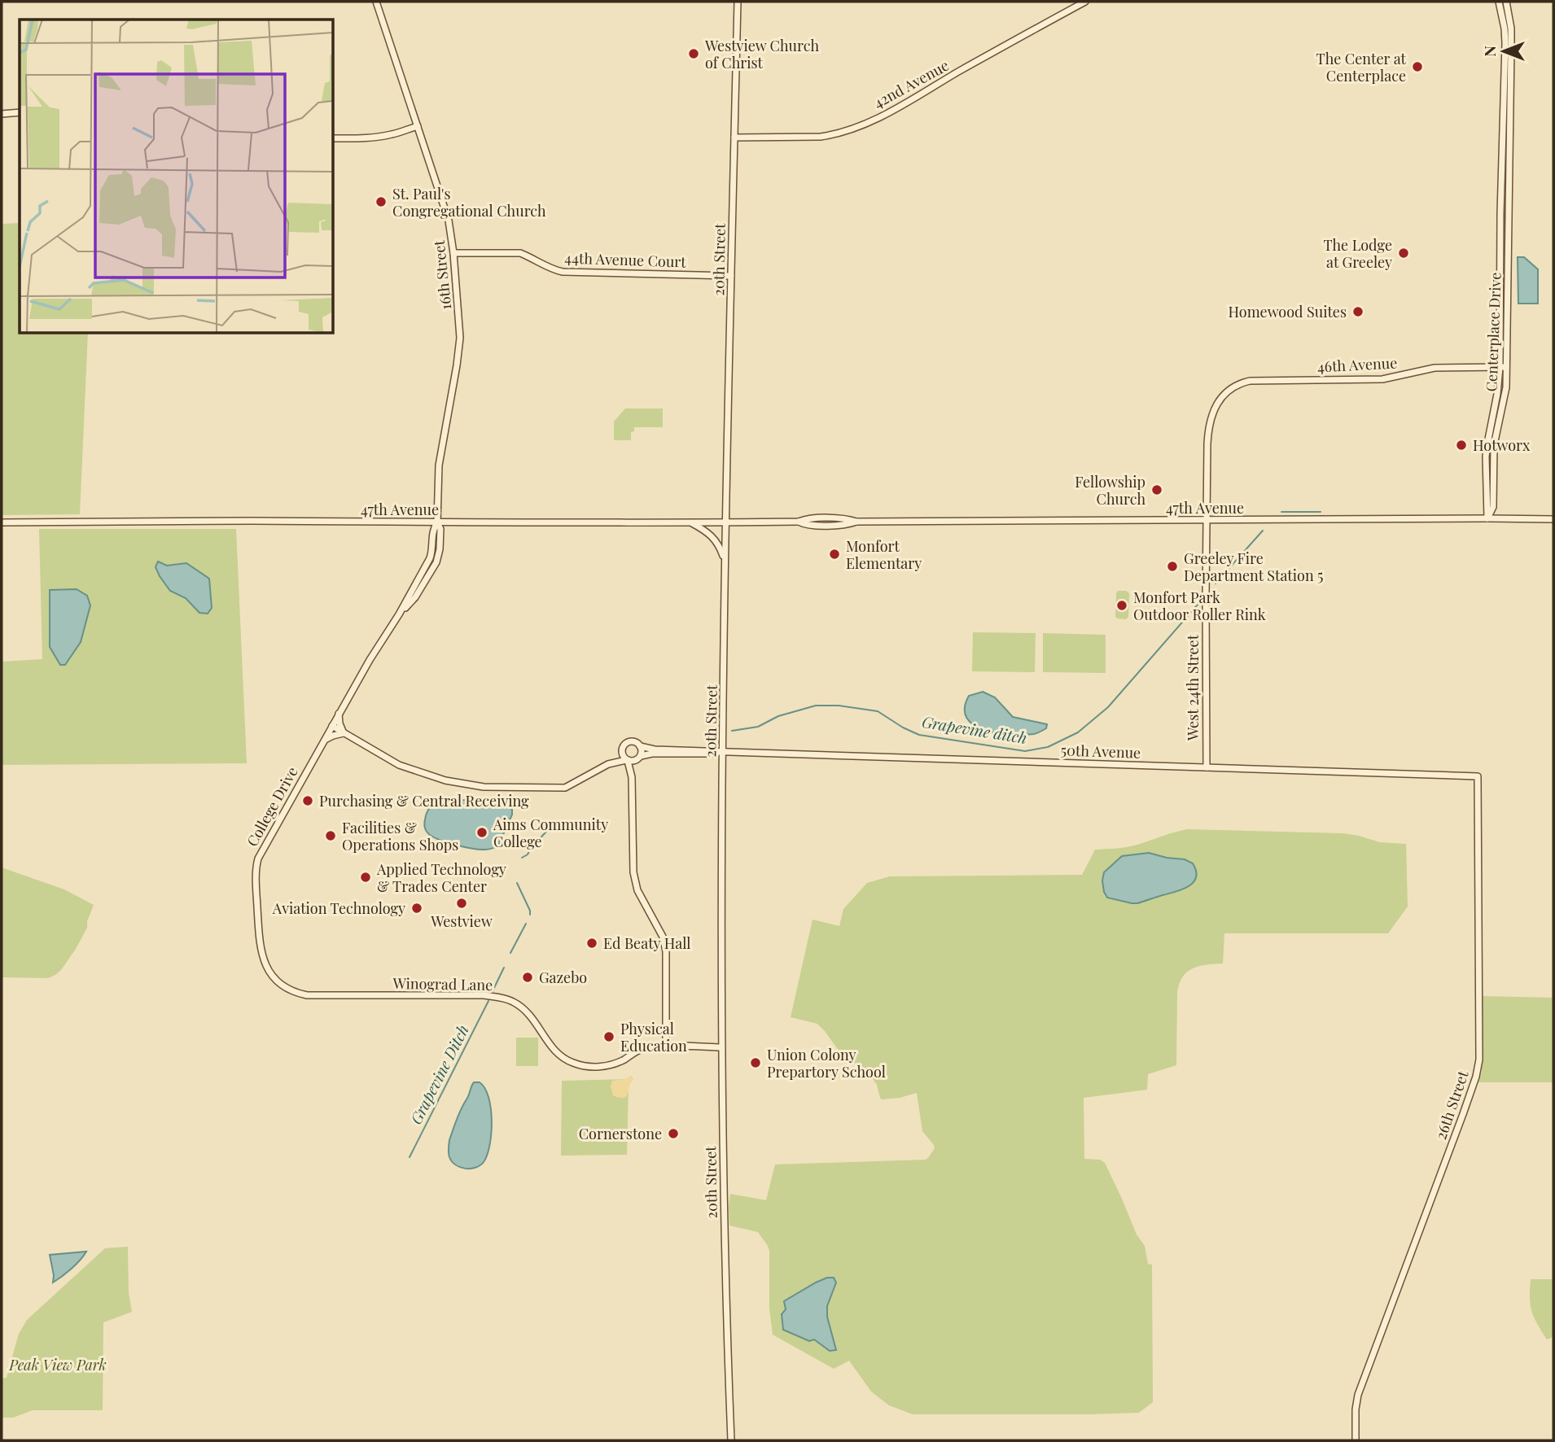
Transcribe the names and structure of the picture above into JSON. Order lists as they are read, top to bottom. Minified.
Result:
{"streets":{"street":["42nd Avenue","44th Avenue Court","20th Street","16th Street","Centerplace Drive","46th Avenue","47th Avenue","West 24th Street","50th Avenue","College Drive","Winograd Lane","26th Street"]},"crossings":[["42nd Avenue","20th Street"],["44th Avenue Court","20th Street"],["44th Avenue Court","16th Street"],["20th Street","47th Avenue"],["20th Street","50th Avenue"],["20th Street","Winograd Lane"],["16th Street","47th Avenue"],["16th Street","College Drive"],["Centerplace Drive","46th Avenue"],["Centerplace Drive","47th Avenue"],["46th Avenue","West 24th Street"],["47th Avenue","West 24th Street"],["47th Avenue","College Drive"],["West 24th Street","50th Avenue"],["50th Avenue","26th Street"],["College Drive","Winograd Lane"]],"water":["Grapevine ditch","Grapevine Ditch"],"parks":["Peak View Park"],"places":["Westview Church of Christ","The Center at Centerplace","St. Paul's Congregational Church","The Lodge at Greeley","Homewood Suites","Hotworx","Fellowship Church","Monfort Elementary","Greeley Fire Department Station 5","Monfort Park Outdoor Roller Rink","Purchasing & Central Receiving","Aims Community College","Facilities & Operations Shops","Applied Technology & Trades Center","Westview","Aviation Technology","Ed Beaty Hall","Gazebo","Physical Education","Union Colony Prepartory School","Cornerstone"],"north":"left"}
